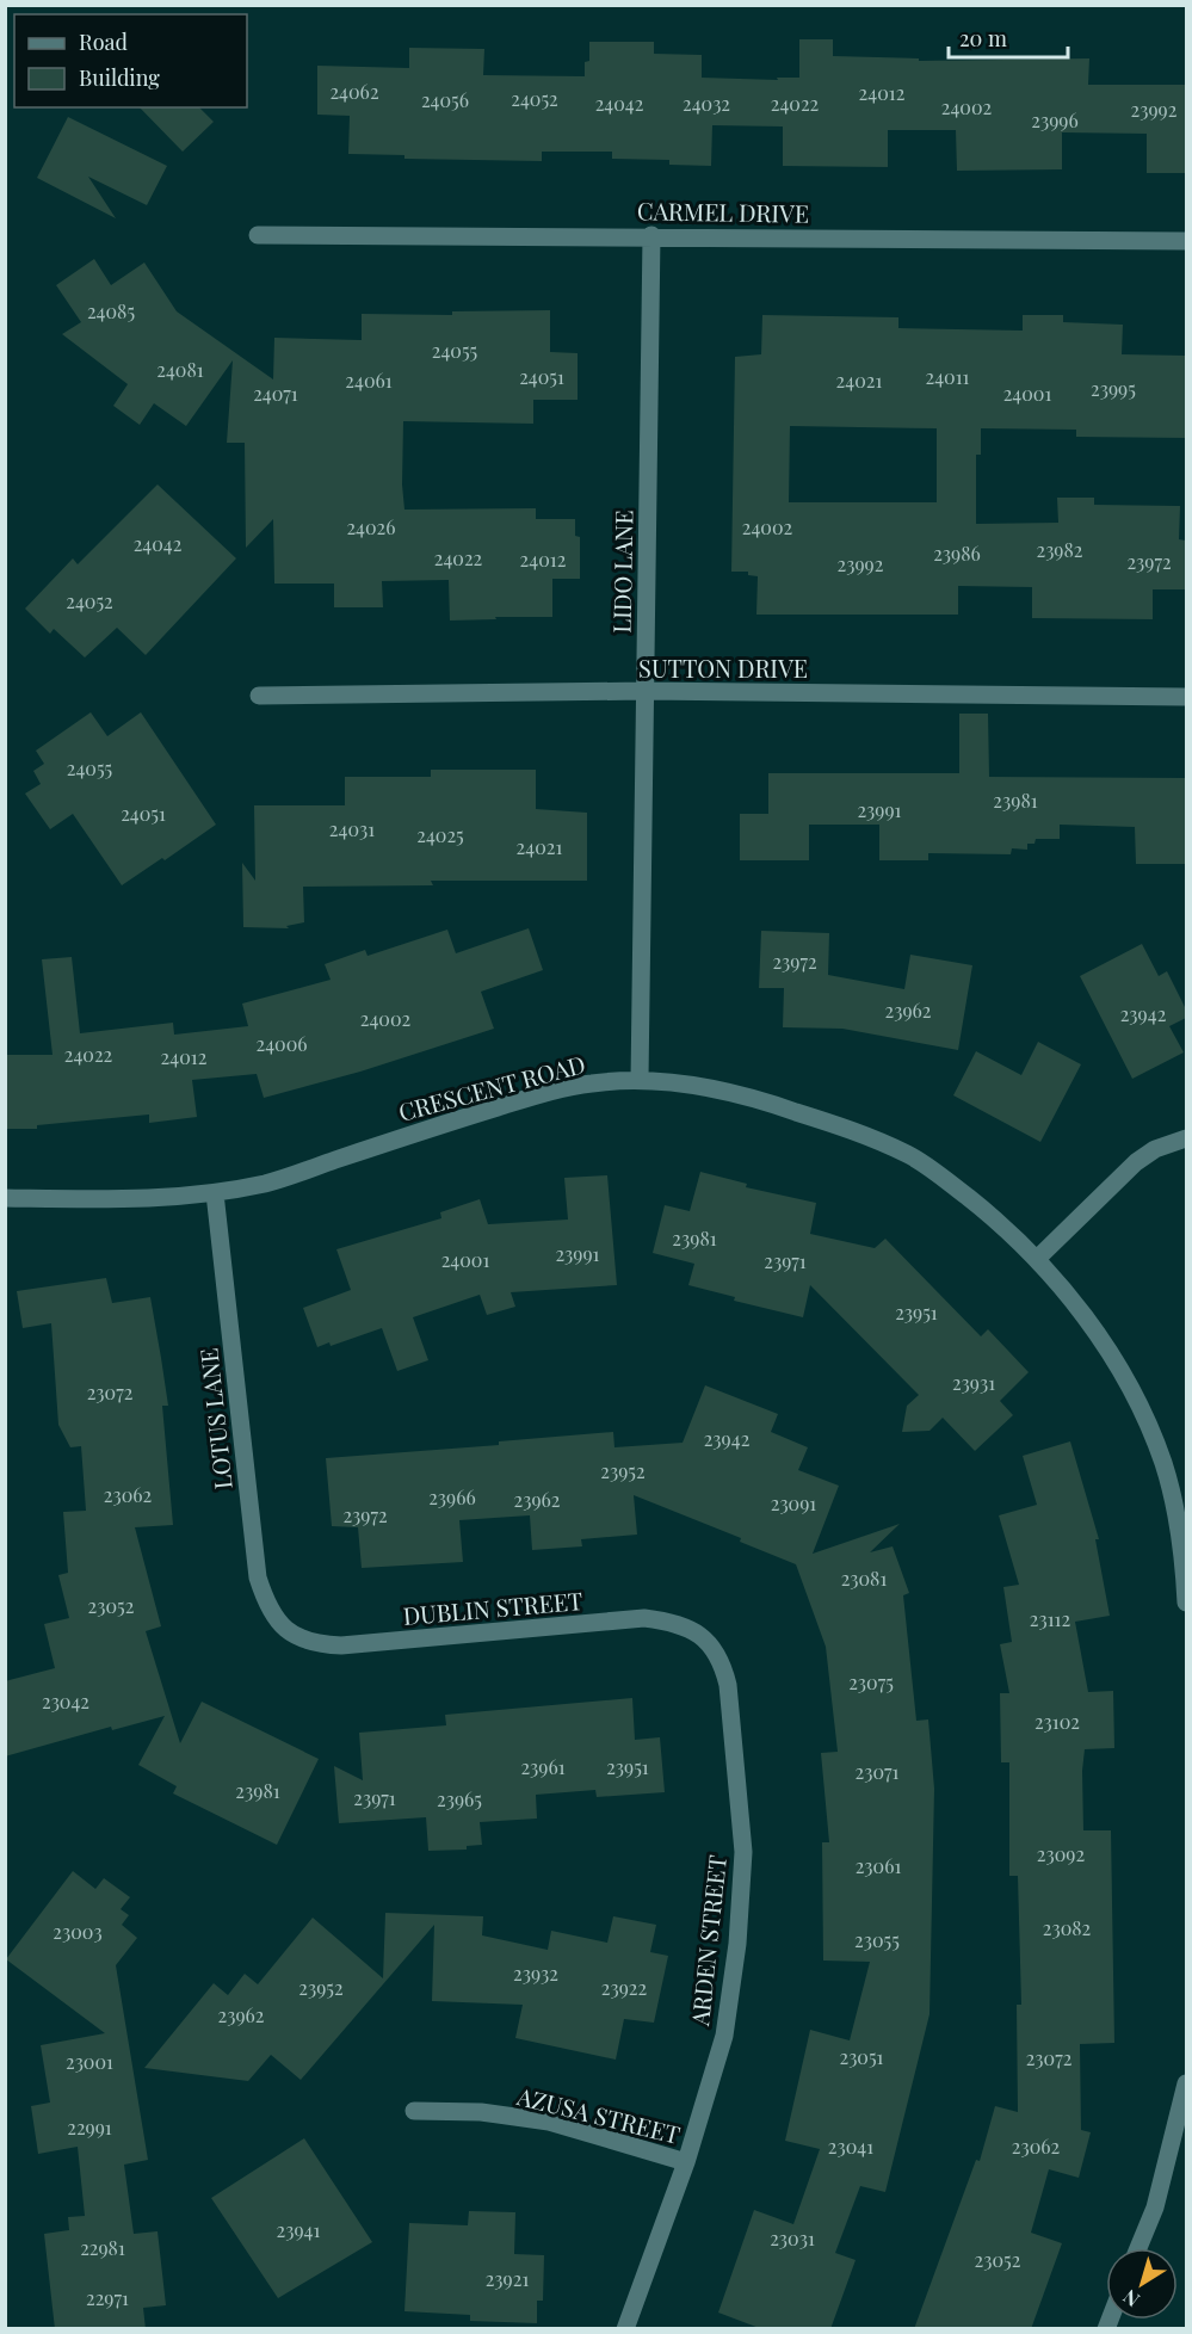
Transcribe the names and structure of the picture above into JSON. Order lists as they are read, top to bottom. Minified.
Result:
{"streets":{"street":["CARMEL DRIVE","LIDO LANE","SUTTON DRIVE","CRESCENT ROAD","LOTUS LANE","DUBLIN STREET","ARDEN STREET","AZUSA STREET"]},"crossings":[["CARMEL DRIVE","LIDO LANE"],["LIDO LANE","SUTTON DRIVE"],["LIDO LANE","CRESCENT ROAD"],["CRESCENT ROAD","LOTUS LANE"],["LOTUS LANE","DUBLIN STREET"],["DUBLIN STREET","ARDEN STREET"],["ARDEN STREET","AZUSA STREET"]],"house_numbers":["24062","24012","24052","24056","24042","24032","24022","24002","23992","23996","24085","24055","24081","24051","24011","24061","24021","23995","24071","24001","24026","24002","24042","23982","23986","24022","24012","23972","23992","24052","24055","23981","23991","24051","24031","24025","24021","23972","23962","23942","24002","24006","24022","24012","23981","23991","24001","23971","23951","23931","23072","23942","23952","23062","23966","23962","23091","23972","23081","23052","23112","23075","23042","23102","23961","23951","23071","23981","23971","23965","23092","23061","23082","23003","23055","23932","23952","23922","23962","23051","23072","23001","22991","23041","23062","23941","23031","22981","23052","23921","22971"],"legend":["Road","Building"],"scale_bar":"20 m","north":"bottom left"}
